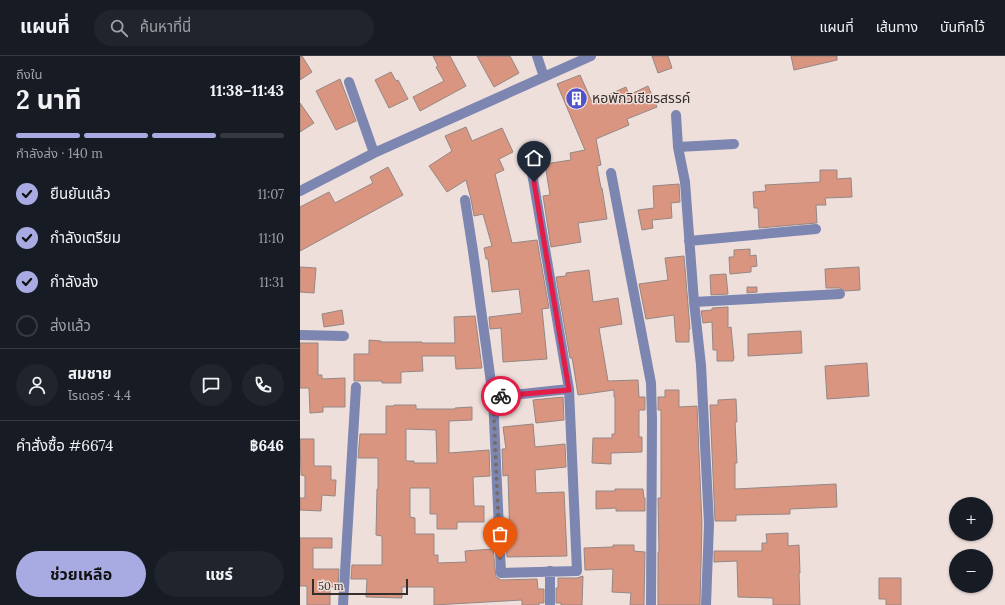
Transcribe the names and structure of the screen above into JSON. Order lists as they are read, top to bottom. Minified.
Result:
{"places":{"building":["หอพักวิเชียรสรรค์"]},"scale_bar":"50 m","page":{"header":"แผนที่","search":"ค้นหาที่นี่","nav":["แผนที่","เส้นทาง","บันทึกไว้"],"heading":["2 นาที","ถึงใน","11:38–11:43"],"panel":["สมชาย","ไรเดอร์ · 4.4","คำสั่งซื้อ #6674","฿646"],"bar":"กำลังส่ง · 140 m","list":[["ยืนยันแล้ว","11:07"],["กำลังเตรียม","11:10"],["กำลังส่ง","11:31"],"ส่งแล้ว"],"map_buttons":["+","−"],"buttons":["ช่วยเหลือ","แชร์"],"scale":"50 m"}}
